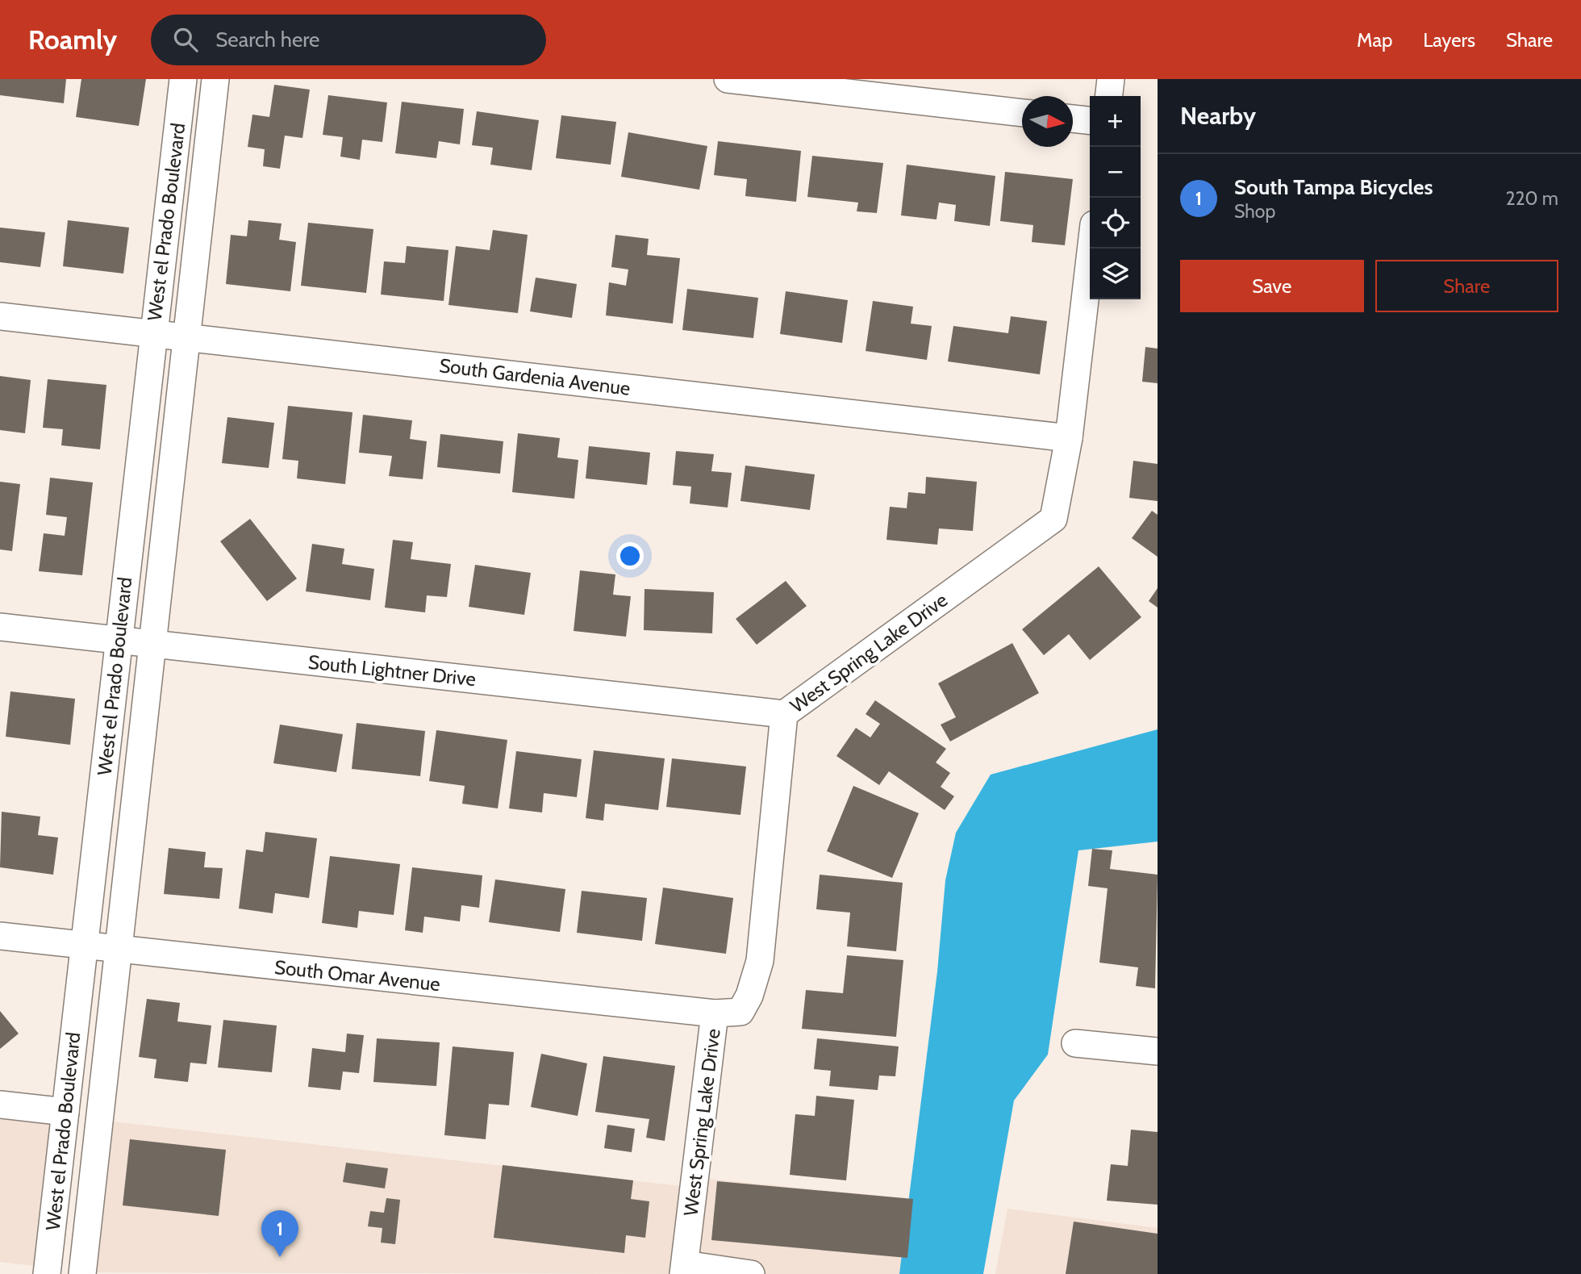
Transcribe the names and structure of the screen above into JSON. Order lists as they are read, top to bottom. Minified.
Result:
{"streets":{"street":["West el Prado Boulevard","South Gardenia Avenue","West Spring Lake Drive","South Lightner Drive","South Omar Avenue"]},"crossings":[["West el Prado Boulevard","South Gardenia Avenue"],["West el Prado Boulevard","South Lightner Drive"],["West el Prado Boulevard","South Omar Avenue"],["South Gardenia Avenue","West Spring Lake Drive"],["West Spring Lake Drive","South Lightner Drive"],["West Spring Lake Drive","South Omar Avenue"]],"north":"right","page":{"header":"Roamly","search":"Search here","nav":["Map","Layers","Share"],"heading":"Nearby","map_buttons":["+","−"],"list":[{"mark":"1","name":"South Tampa Bicycles","note":"Shop","value":"220 m"}],"buttons":["Save","Share"],"pins":"1"}}
